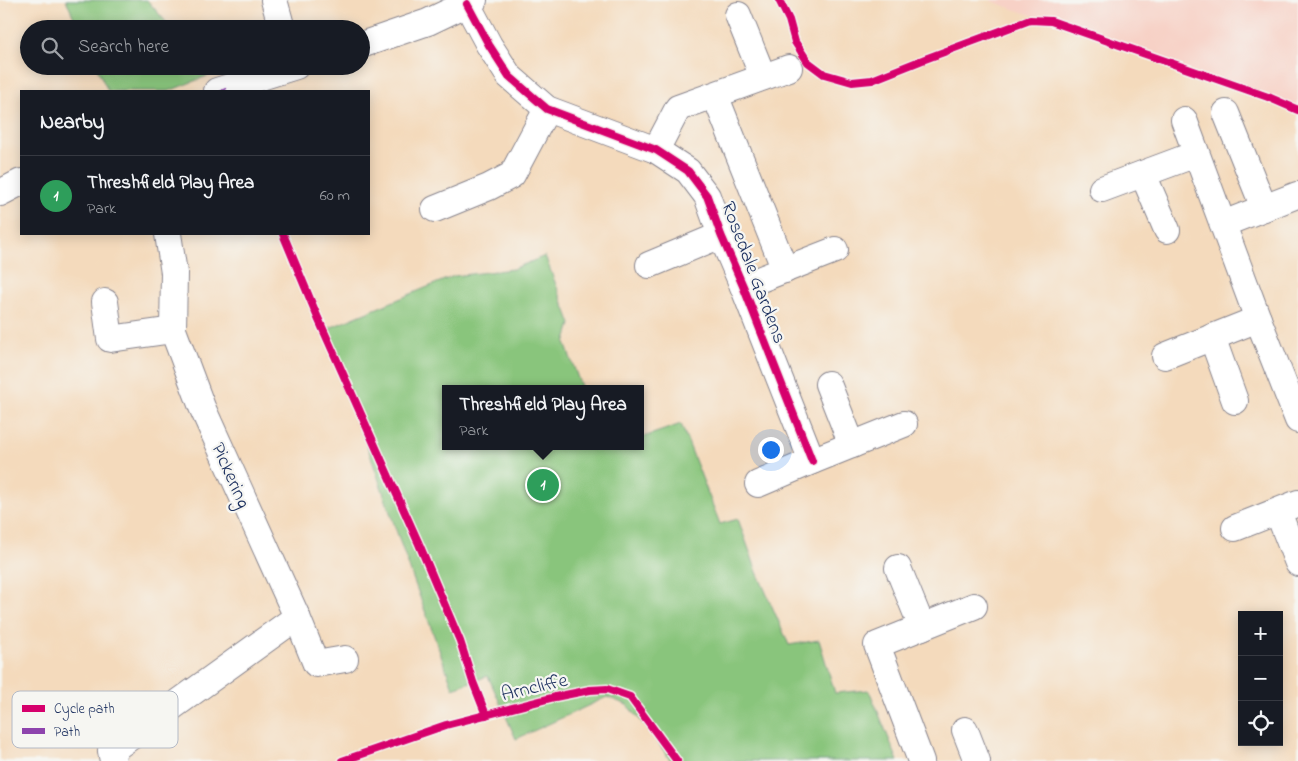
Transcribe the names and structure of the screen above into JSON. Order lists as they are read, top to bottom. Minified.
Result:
{"streets":{"street":["Rosedale Gardens","Pickering"],"cycle path":["Arncliffe"]},"legend":["Cycle path","Path"],"page":{"search":"Search here","heading":"Nearby","list":[{"mark":"1","name":"Threshfield Play Area","note":"Park","value":"60 m"}],"popup":["Threshfield Play Area","Park"],"pins":"1","map_buttons":["+","−"]}}
